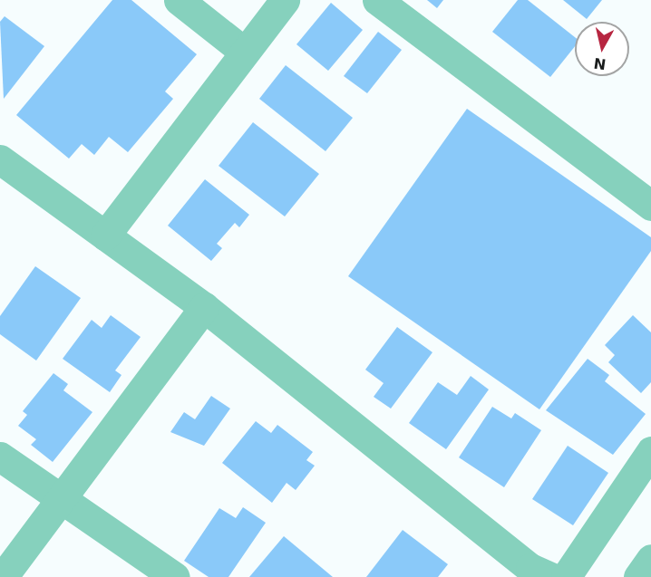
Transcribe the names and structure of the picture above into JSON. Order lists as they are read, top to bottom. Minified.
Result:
{"north":"bottom"}
